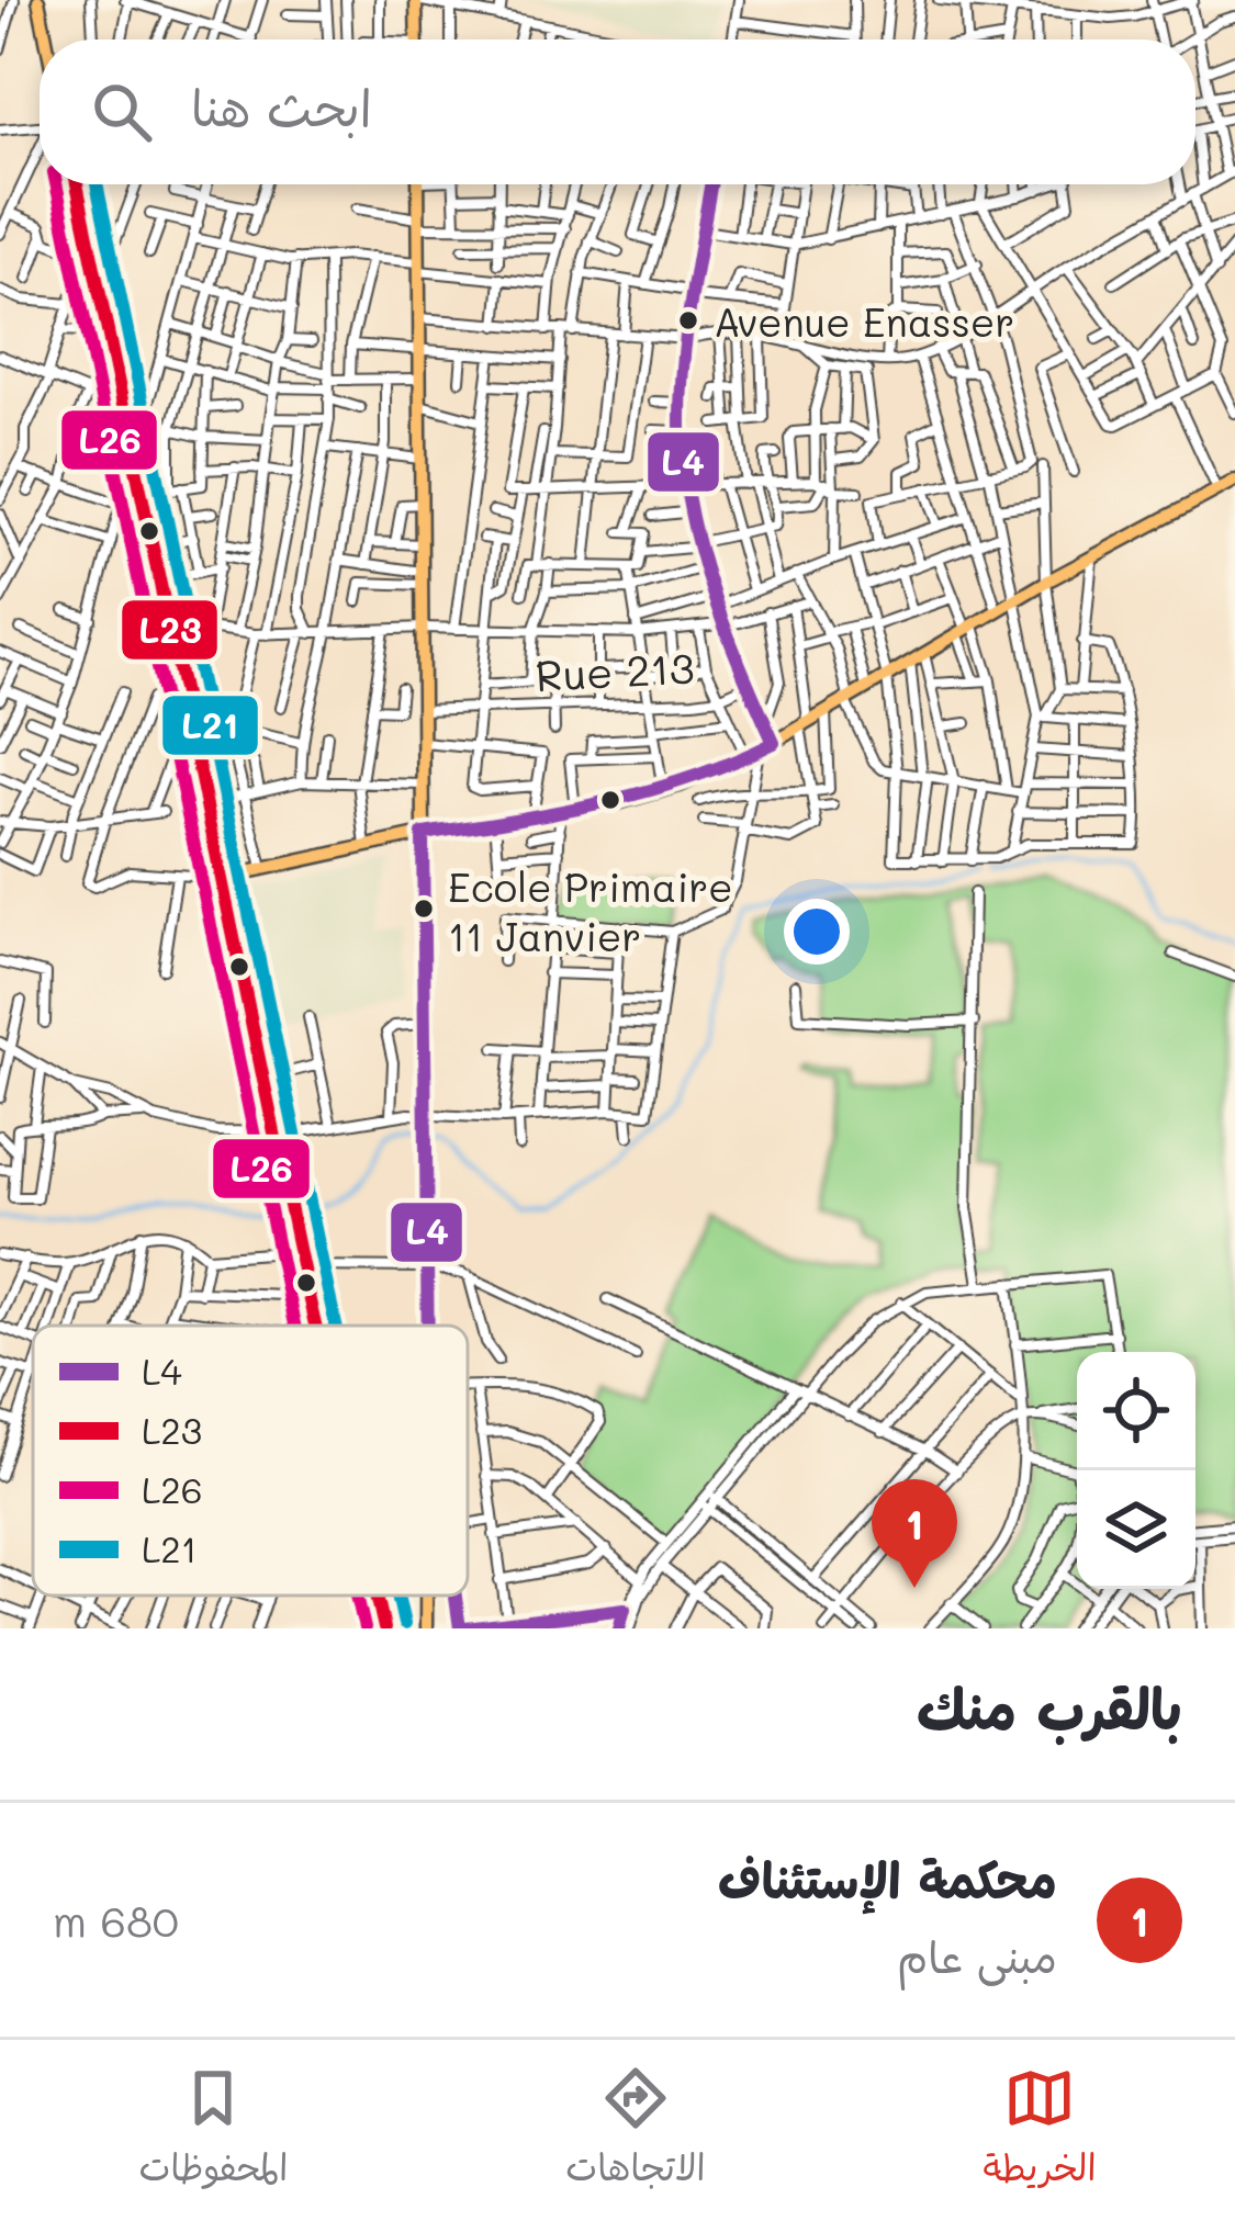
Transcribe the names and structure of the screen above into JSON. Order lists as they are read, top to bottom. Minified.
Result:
{"streets":{"street":["Rue 213"]},"places":["Avenue Enasser","Ecole Primaire 11 Janvier"],"lines":["transit line L4","transit line L23","transit line L26","transit line L21"],"legend":["L4","L23","L26","L21"],"page":{"search":"ابحث هنا","pins":"1","heading":"بالقرب منك","list":[{"mark":"1","name":"محكمة الإستئناف","note":"مبنى عام","value":"680 m"}],"nav":["الخريطة","الاتجاهات","المحفوظات"]}}
